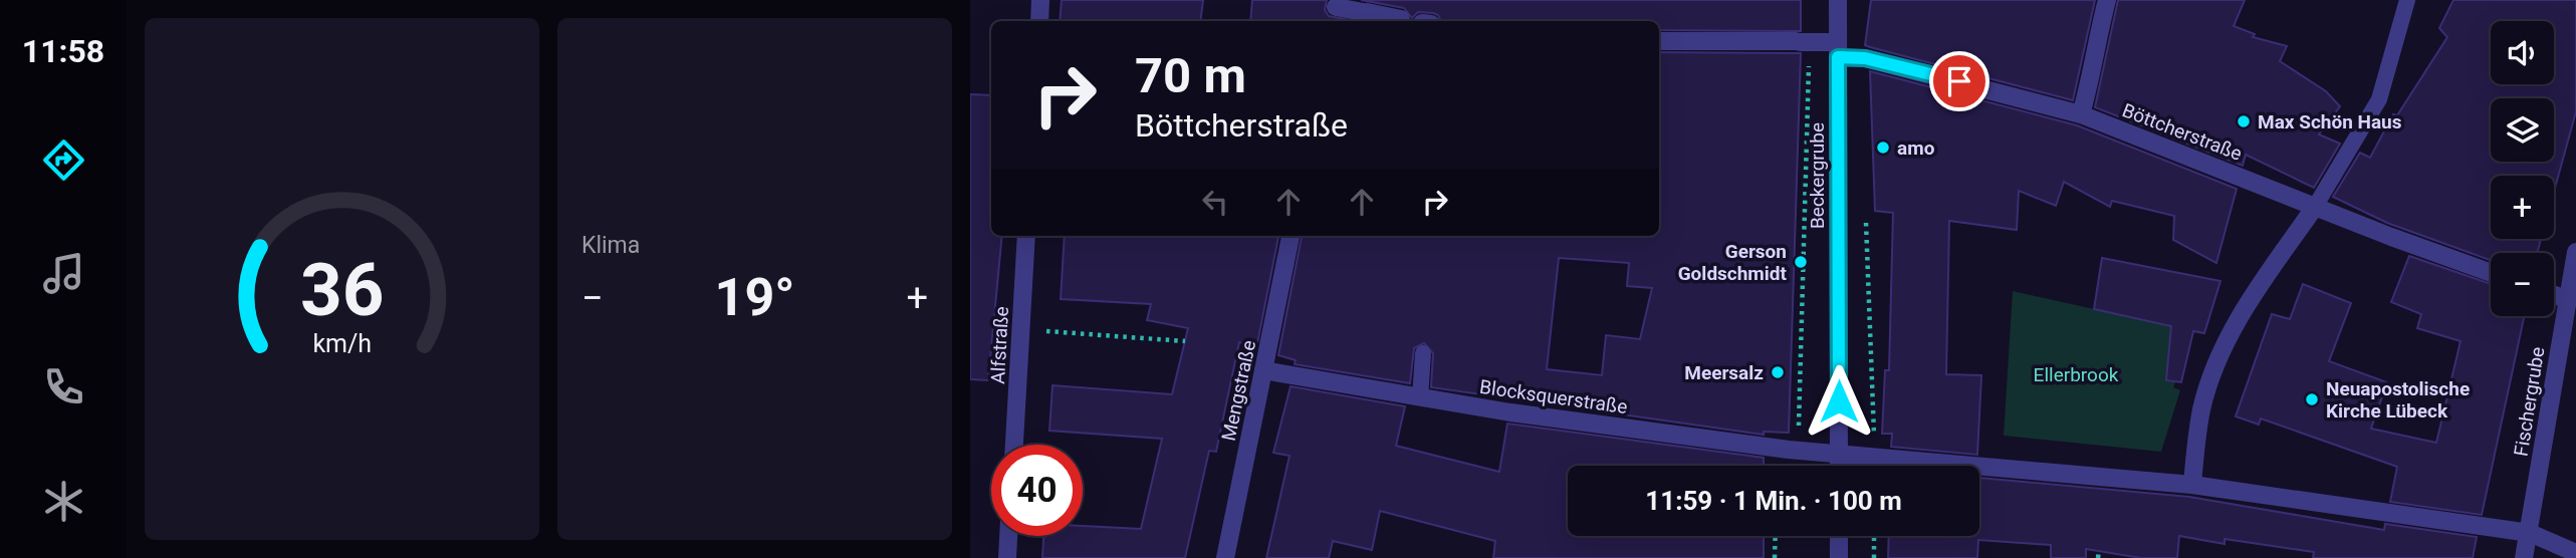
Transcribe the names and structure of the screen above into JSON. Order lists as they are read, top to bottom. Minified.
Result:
{"streets":{"street":["Böttcherstraße","Beckergrube","Alfstraße","Mengstraße","Blocksquerstraße","Fischergrube"]},"crossings":[["Böttcherstraße","Beckergrube"],["Beckergrube","Blocksquerstraße"],["Mengstraße","Blocksquerstraße"]],"parks":["Ellerbrook"],"places":["Max Schön Haus","amo","Gerson Goldschmidt","Meersalz","Neuapostolische Kirche Lübeck"],"page":{"tabs":"11:58","tile":"Klima","map_buttons":["+","−"],"turn":["70 m","Böttcherstraße"],"heat":["−","19°","+"],"limit":"40","trip":"11:59 · 1 Min. · 100 m","gauge":["36","km/h"]}}
